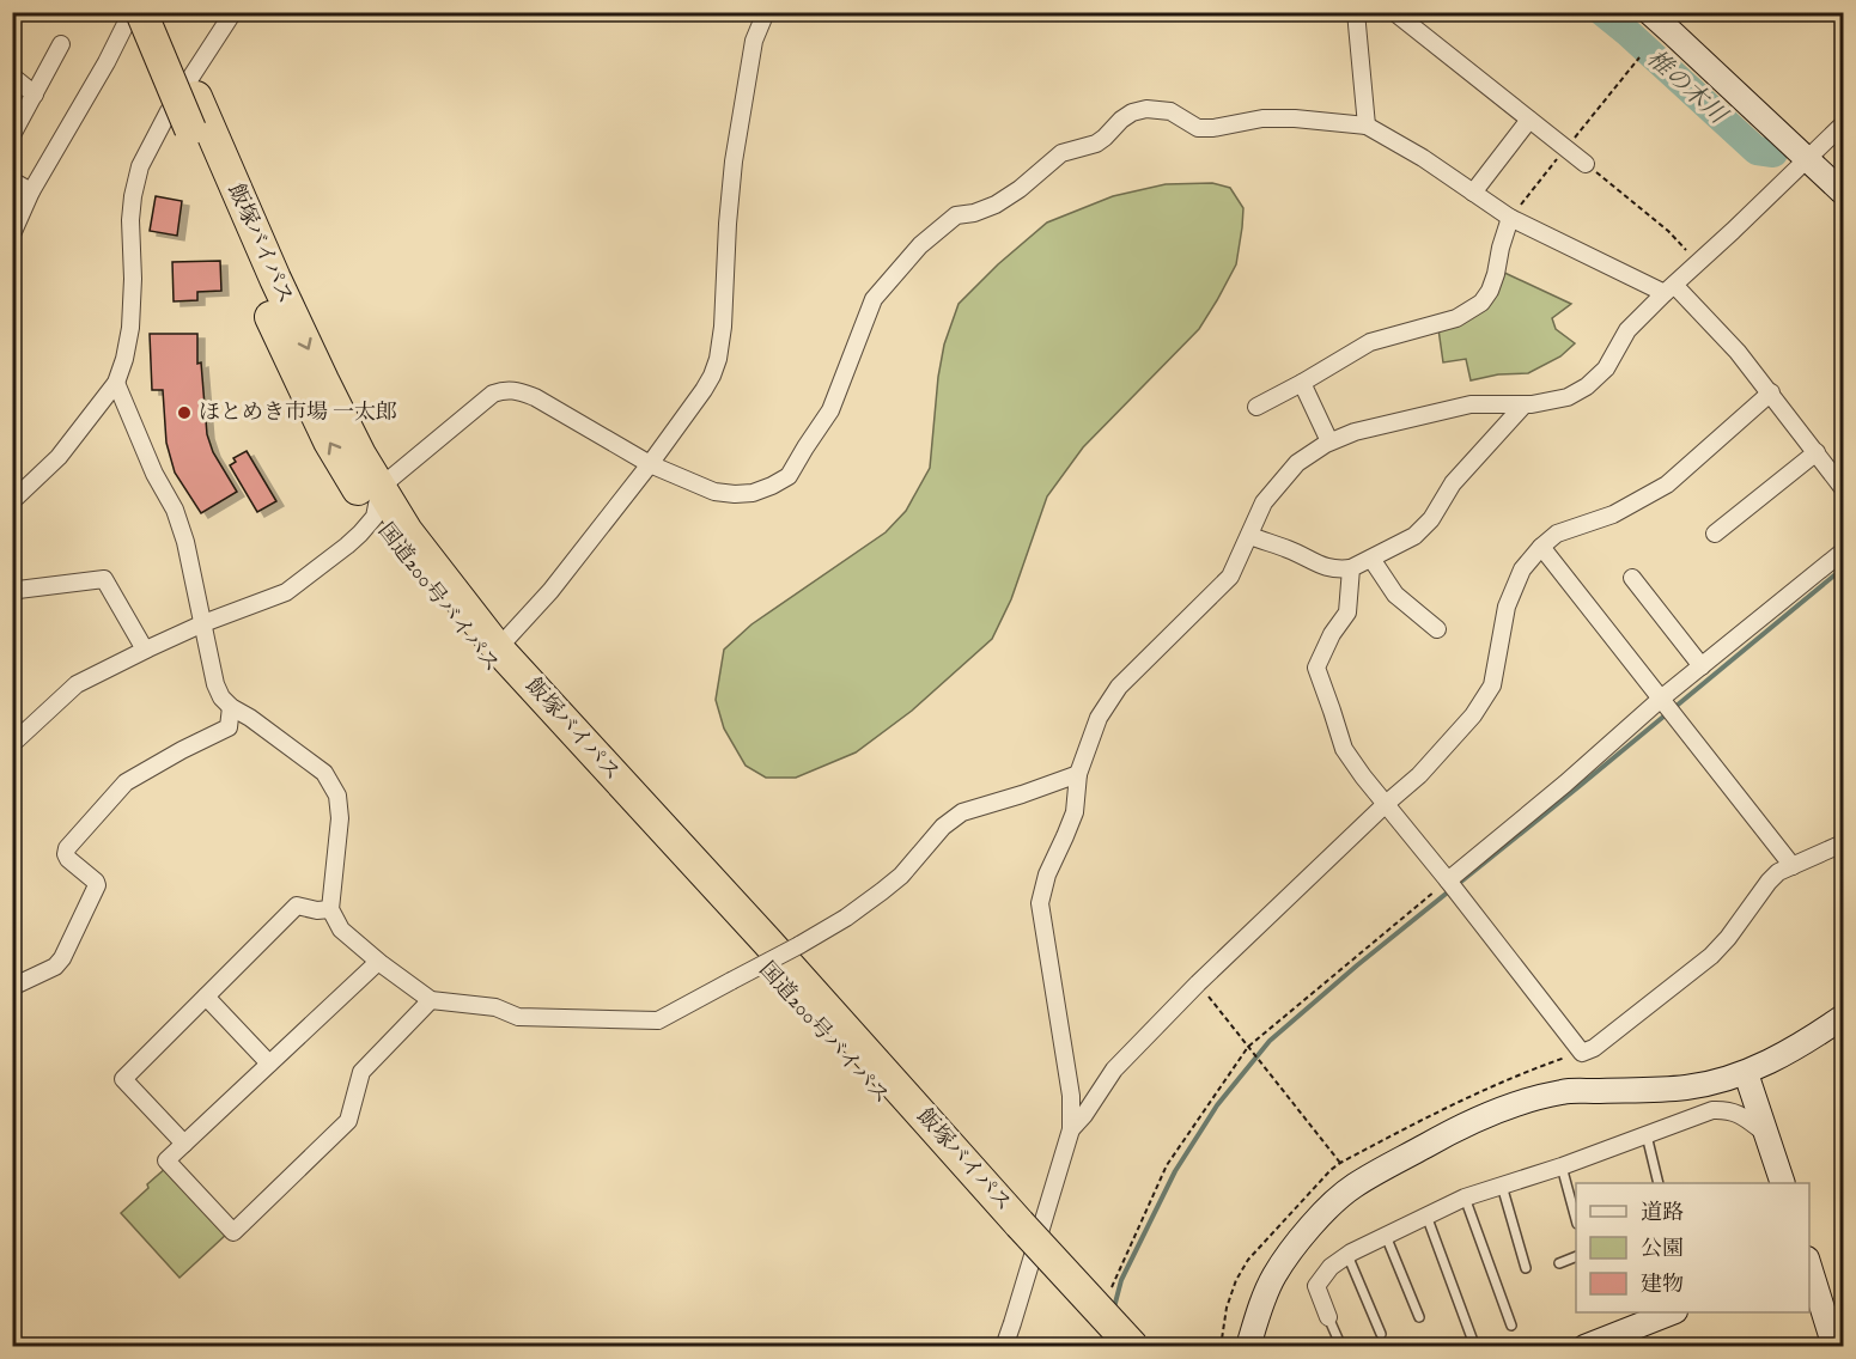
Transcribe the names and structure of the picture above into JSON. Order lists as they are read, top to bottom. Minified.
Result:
{"streets":{"highway":["飯塚バイパス","国道200号バイパス"]},"crossings":[["飯塚バイパス","国道200号バイパス"]],"water":["椎の木川"],"places":["ほとめき市場 一太郎"],"legend":["道路","公園","建物"]}
